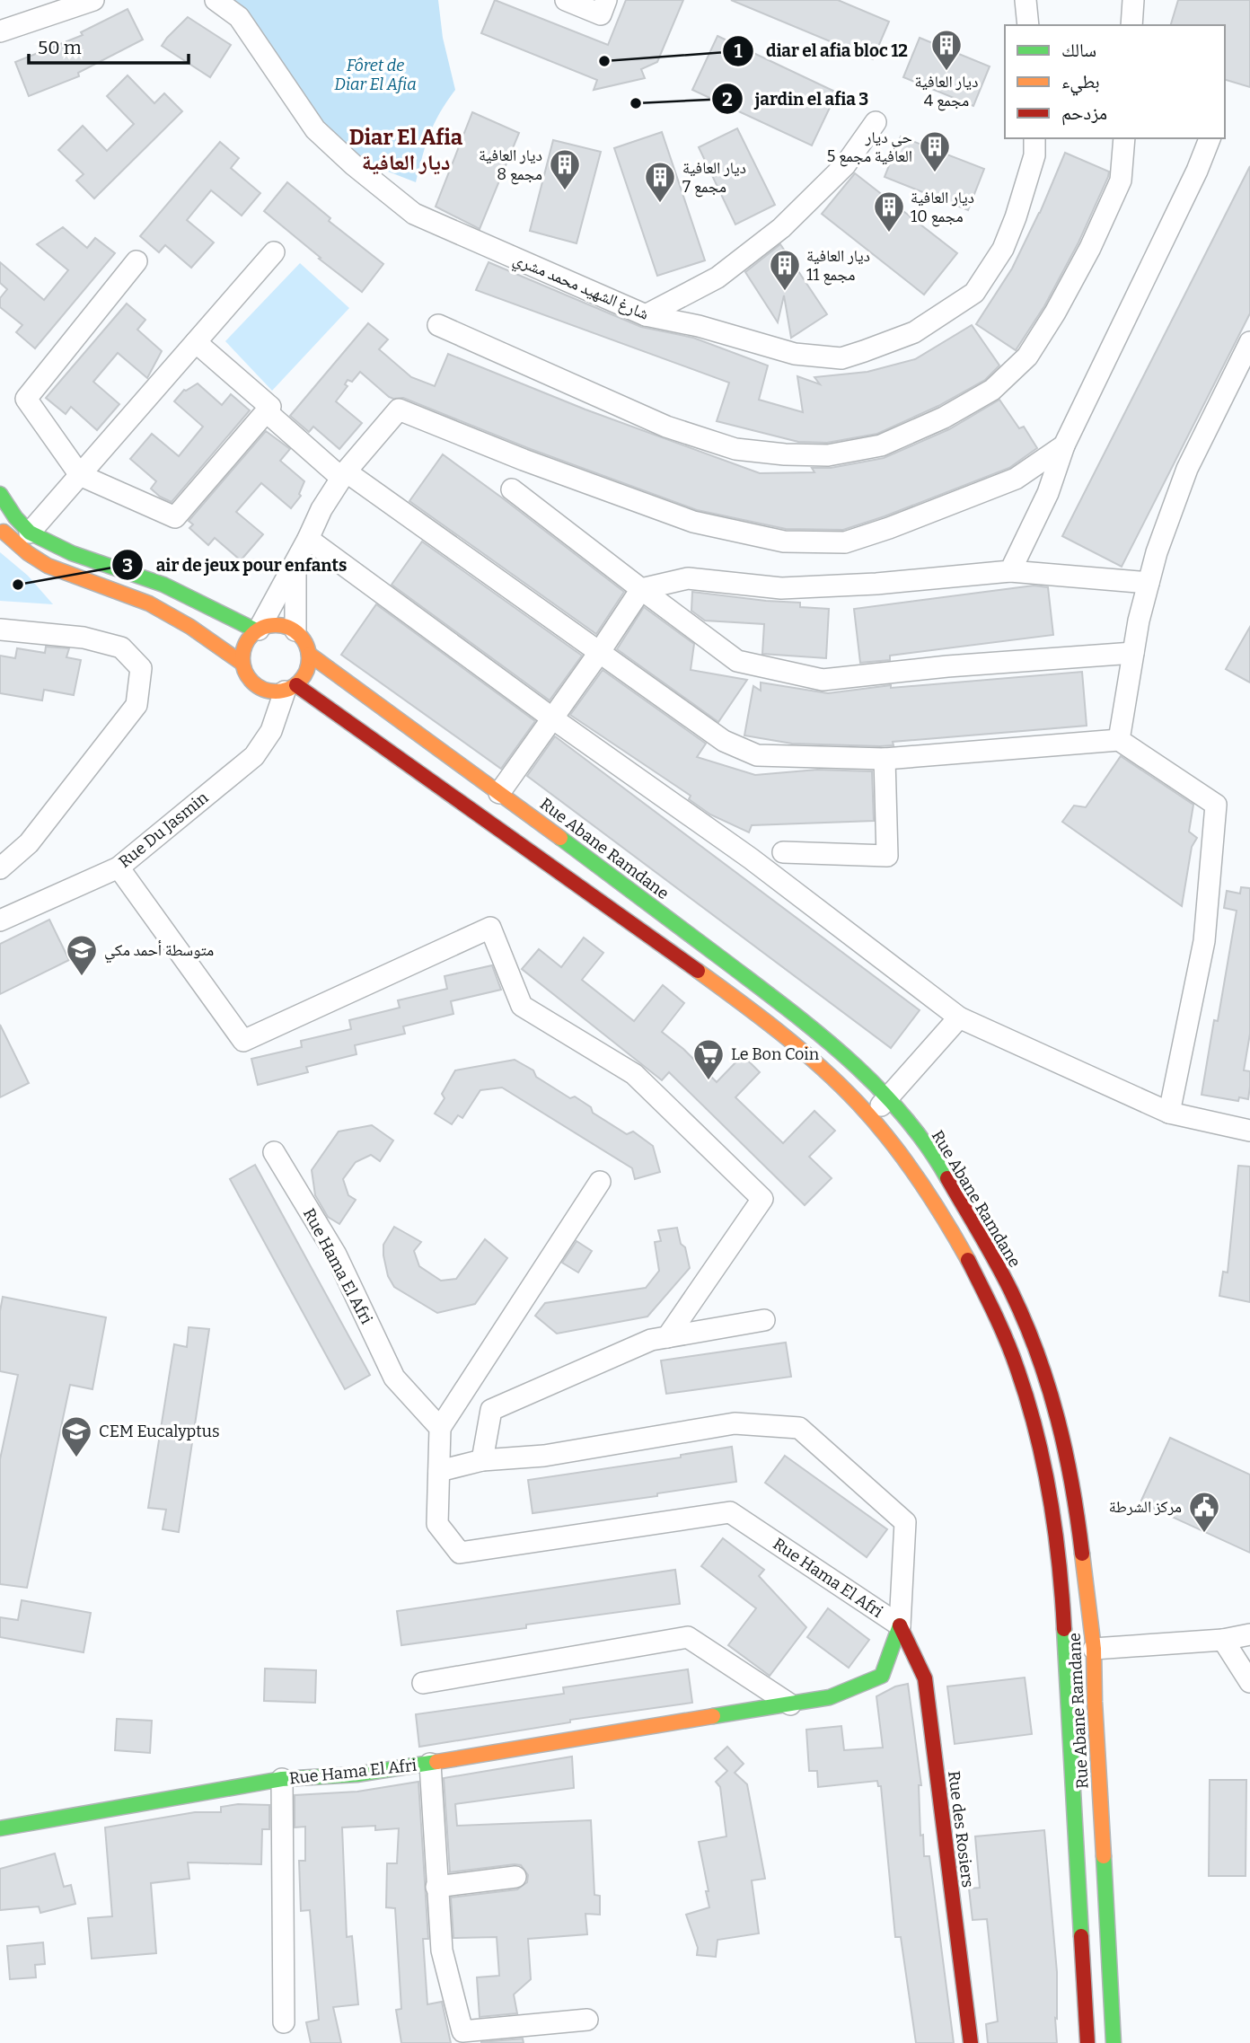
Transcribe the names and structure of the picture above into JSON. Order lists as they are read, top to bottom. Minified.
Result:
{"streets":{"street":["شارغ الشهيد محمد مشري","Rue Du Jasmin","Rue Abane Ramdane","Rue Hama El Afri","Rue des Rosiers"]},"crossings":[["Rue Du Jasmin","Rue Abane Ramdane"],["Rue Hama El Afri","Rue des Rosiers"]],"districts":["Diar El Afia ديار العافية"],"parks":["Fôret de Diar El Afia"],"places":{"other":["diar el afia bloc 12","jardin el afia 3","air de jeux pour enfants"],"building":["ديار العافية مجمع 4","حي ديار العافية مجمع 5","ديار العافية مجمع 8","ديار العافية مجمع 7","ديار العافية مجمع 10","ديار العافية مجمع 11"],"school or university":["متوسطة أحمد مكي","CEM Eucalyptus"],"supermarket":["Le Bon Coin"],"public building":["مركز الشرطة"]},"legend":["سالك","بطيء","مزدحم"],"scale_bar":"50 m"}
